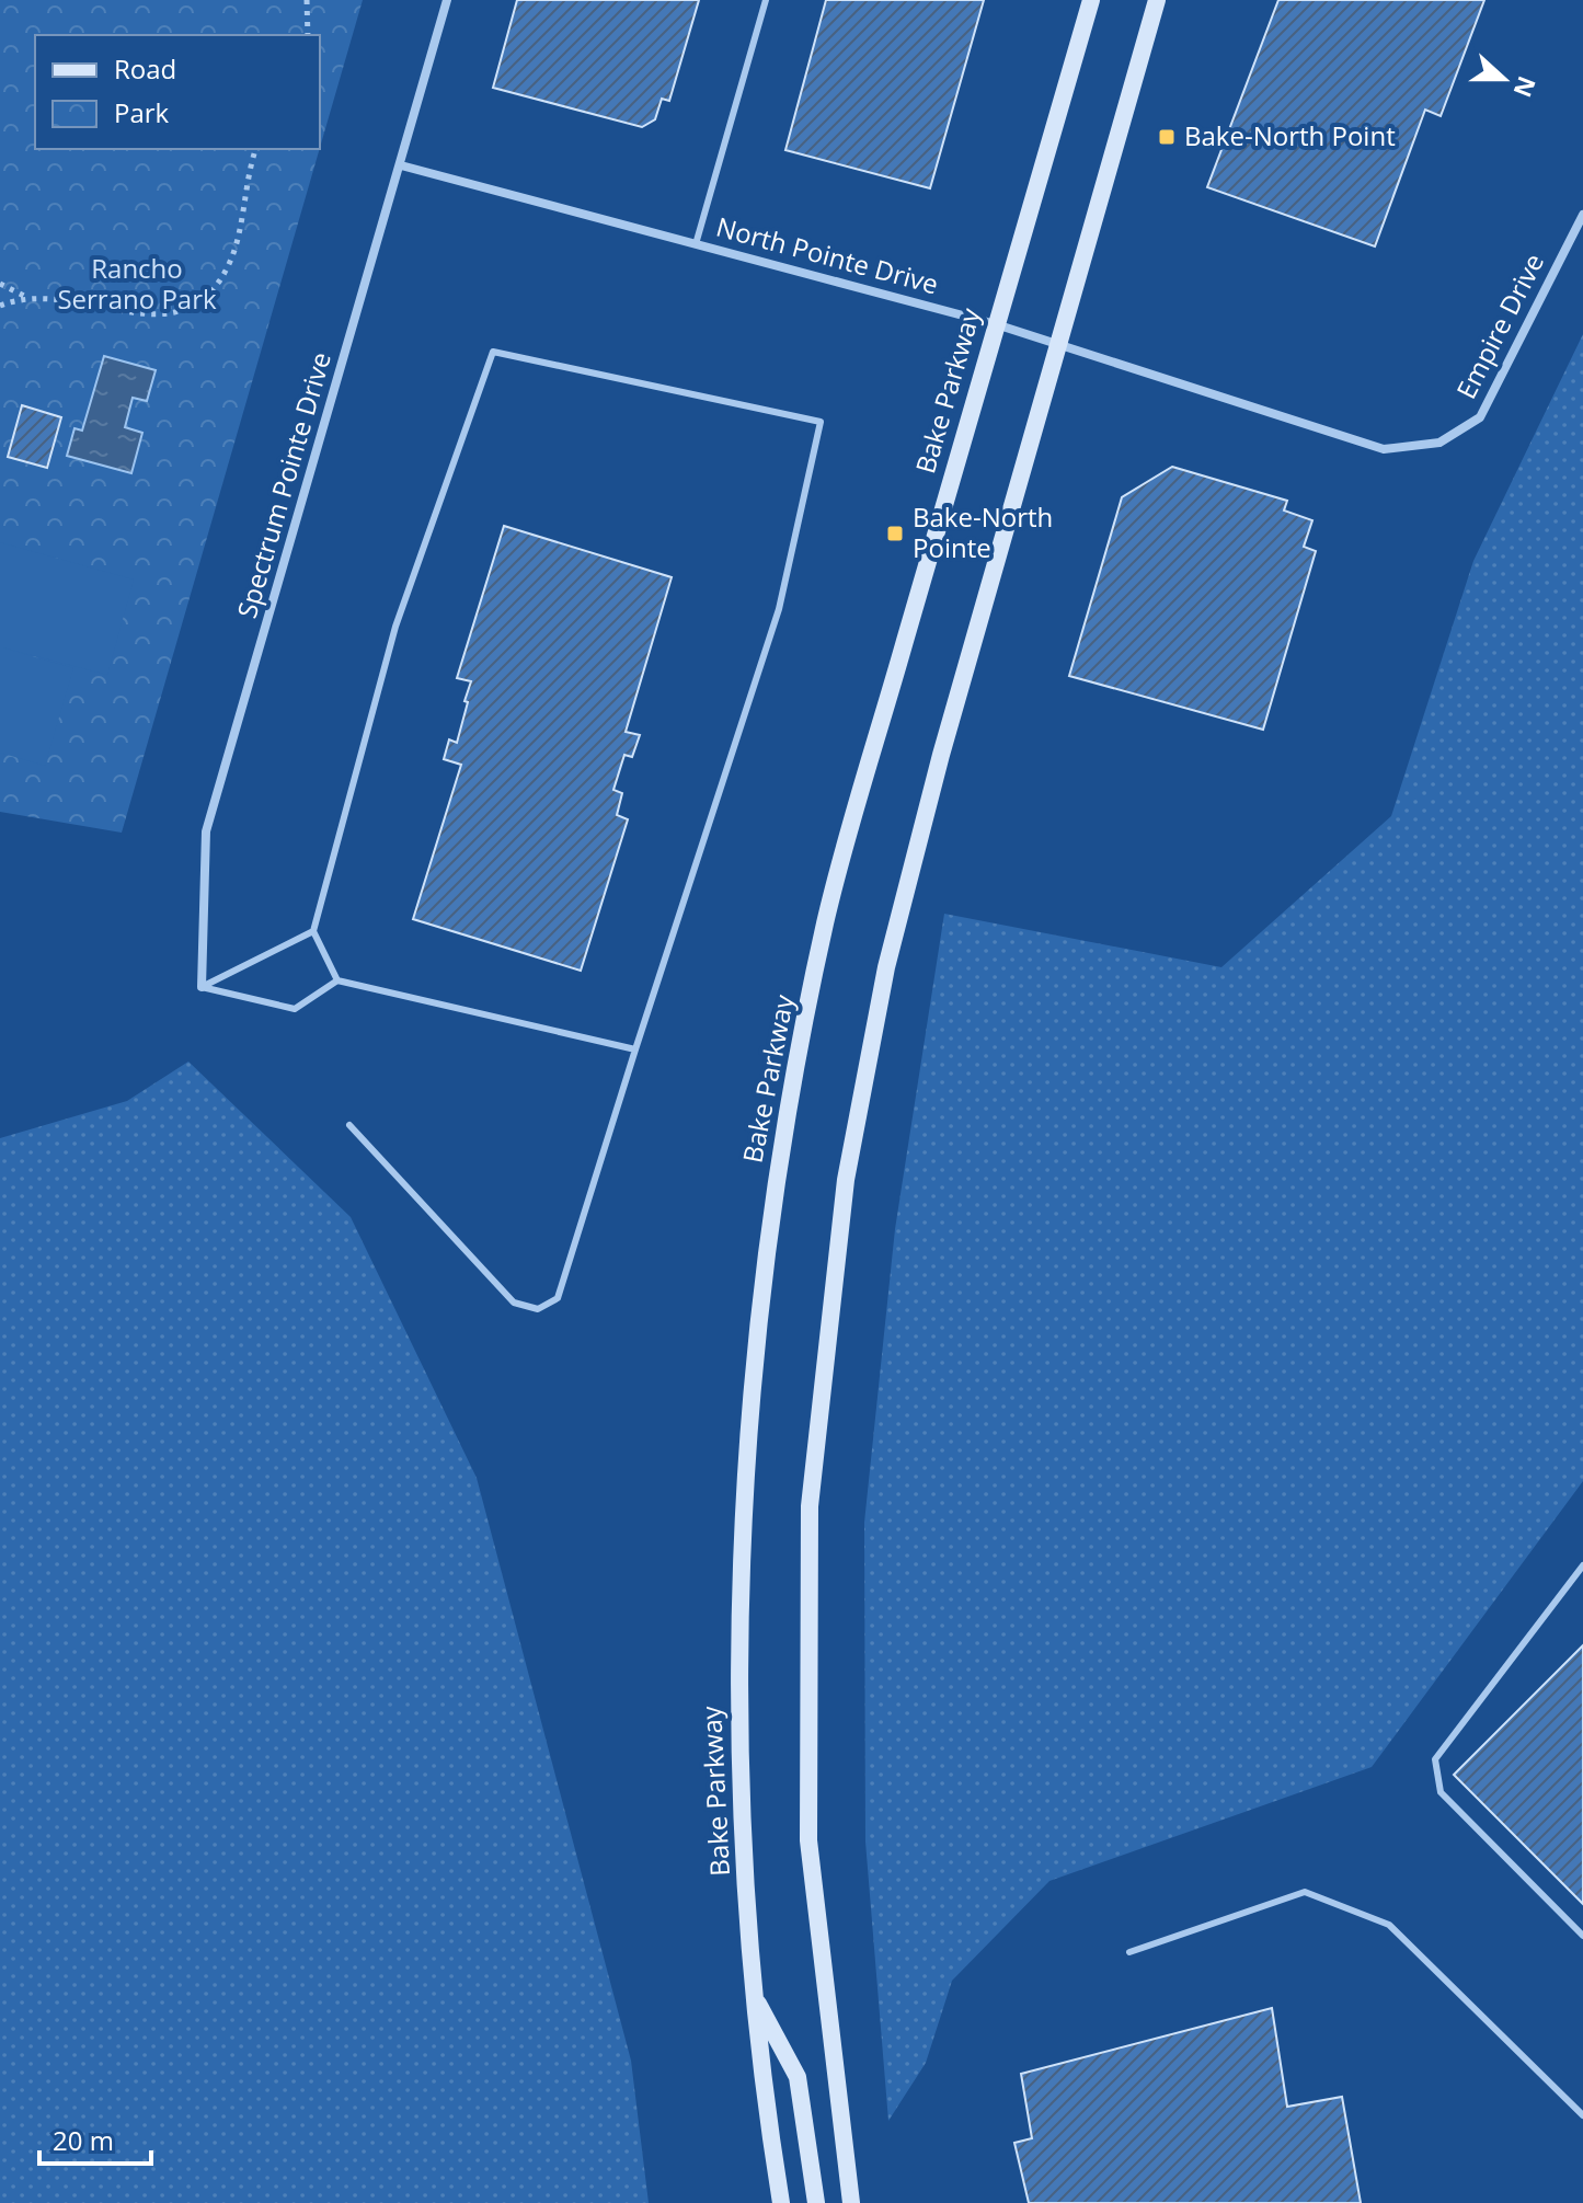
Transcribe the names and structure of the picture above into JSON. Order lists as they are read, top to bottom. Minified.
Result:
{"streets":{"main road":["Bake Parkway"],"street":["North Pointe Drive","Empire Drive","Spectrum Pointe Drive"]},"crossings":[["North Pointe Drive","Empire Drive"],["North Pointe Drive","Bake Parkway"],["North Pointe Drive","Spectrum Pointe Drive"]],"parks":["Rancho Serrano Park"],"places":{"transit":["Bake-North Point","Bake-North Pointe"]},"legend":["Road","Park"],"scale_bar":"20 m","north":"right"}
